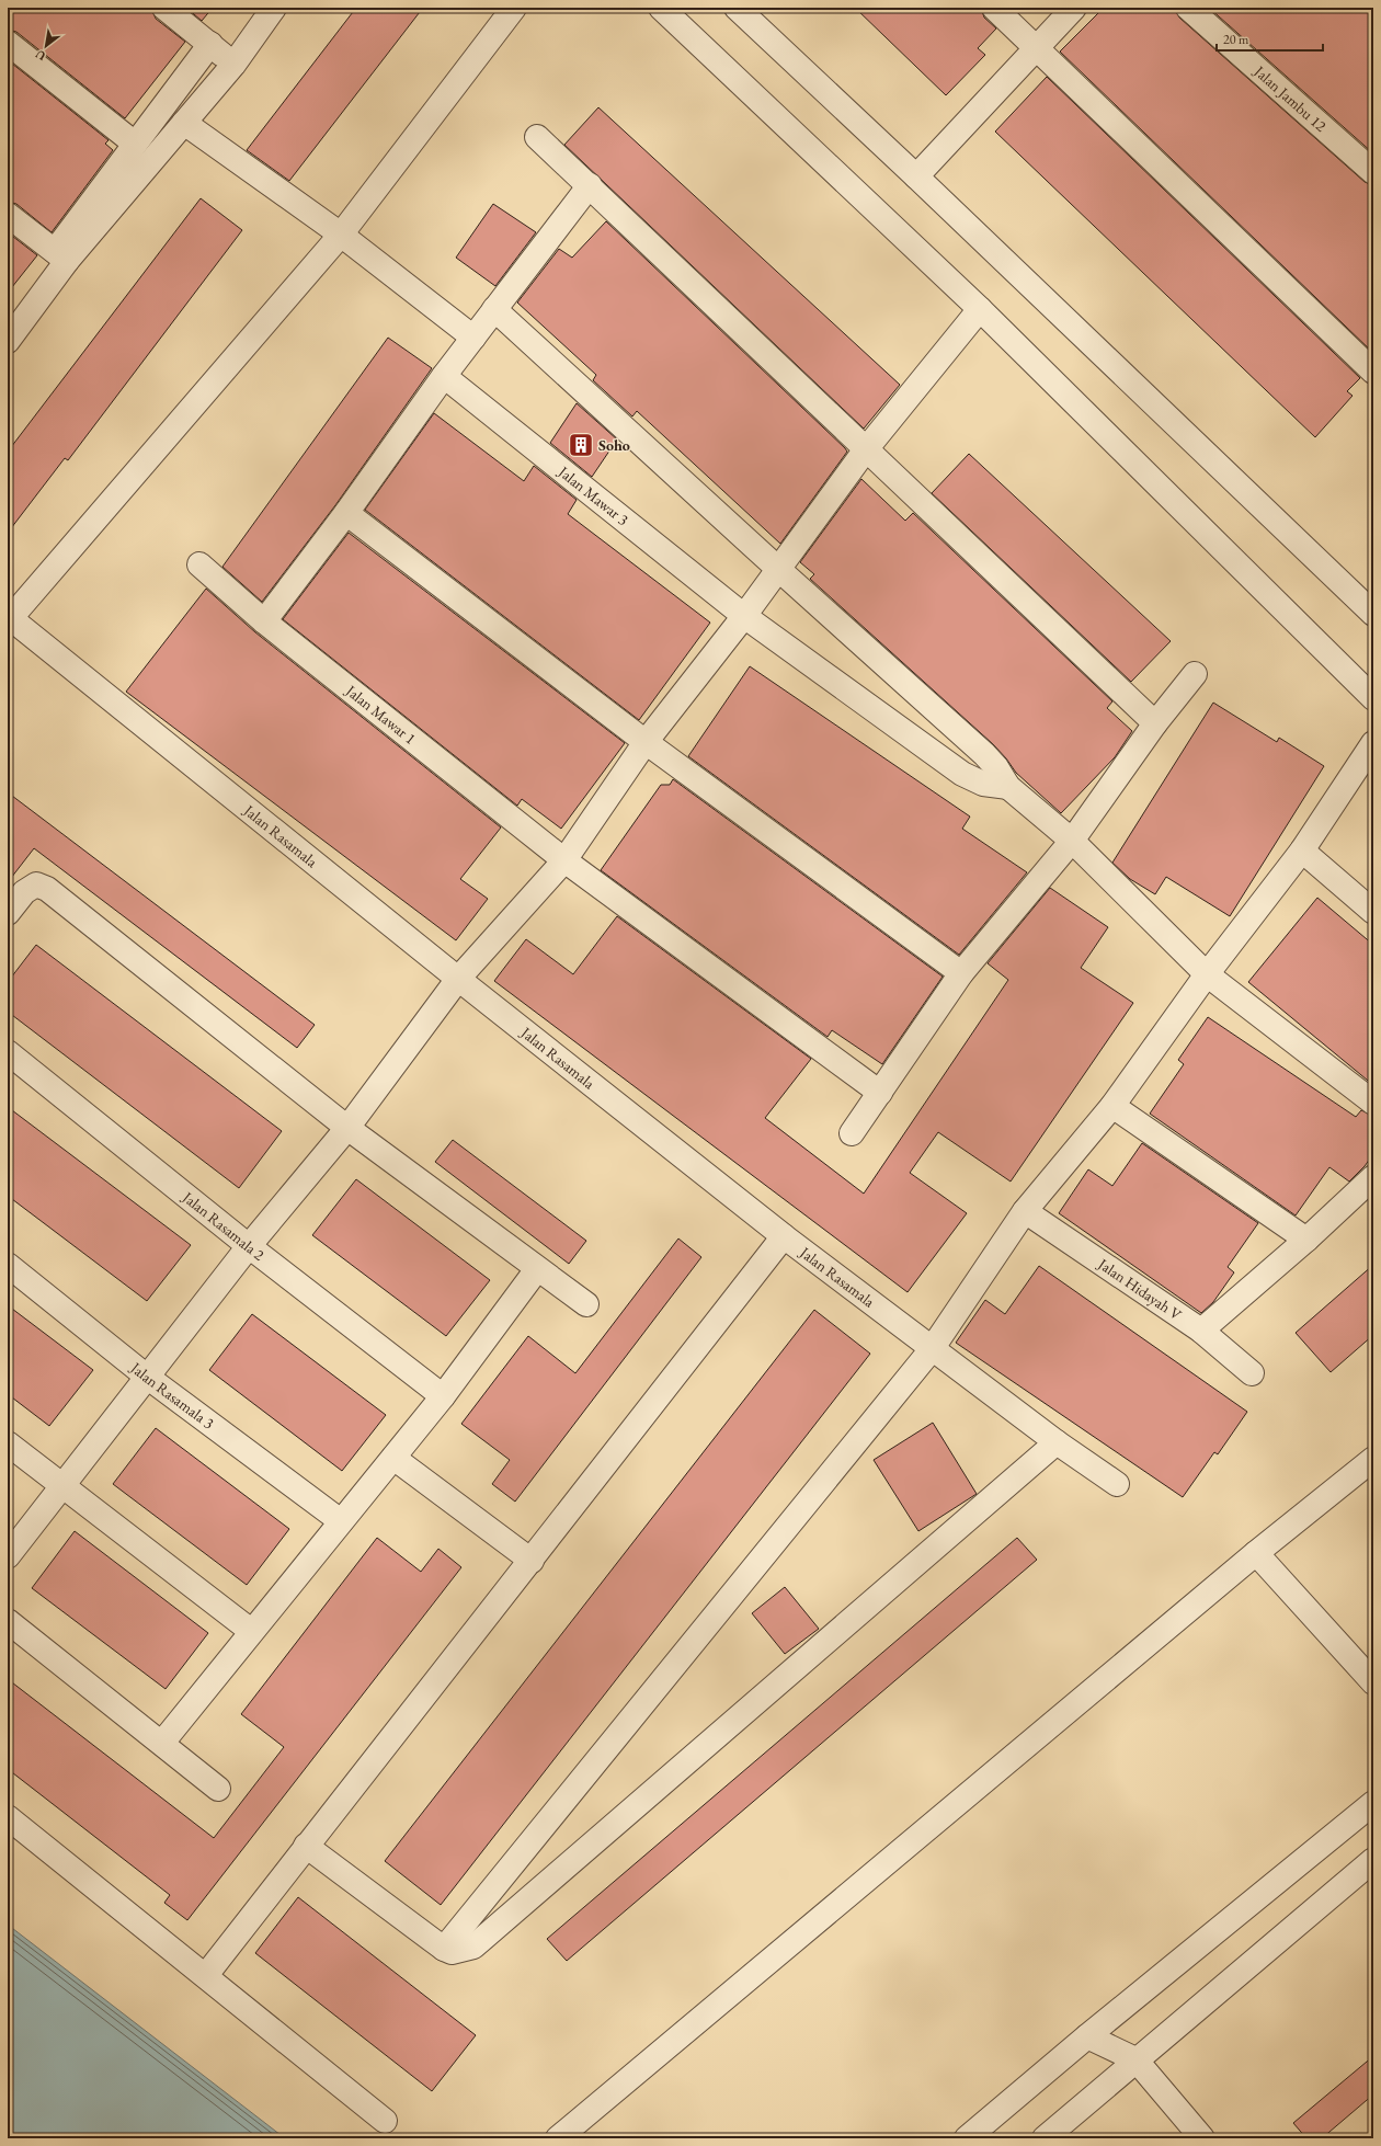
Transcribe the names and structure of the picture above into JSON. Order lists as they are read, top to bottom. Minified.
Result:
{"streets":{"street":["Jalan Jambu 12","Jalan Mawar 3","Jalan Mawar 1","Jalan Rasamala","Jalan Rasamala 2","Jalan Hidayah V","Jalan Rasamala 3"]},"places":{"building":["Soho"]},"scale_bar":"20 m","north":"bottom left"}
